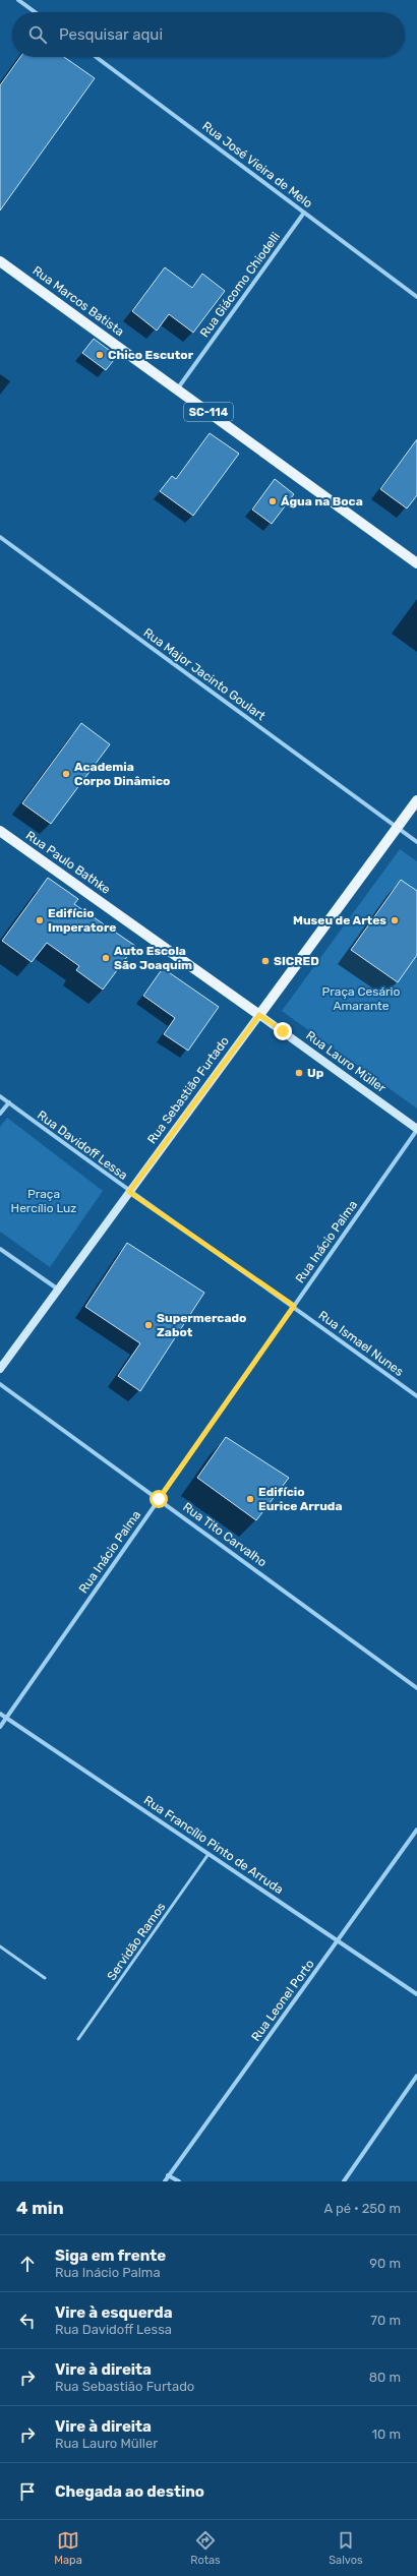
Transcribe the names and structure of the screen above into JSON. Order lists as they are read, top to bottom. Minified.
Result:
{"streets":{"main road":["Rua Marcos Batista","SC-114","Rua Paulo Bathke","Rua Sebastião Furtado"],"street":["Rua José Vieira de Melo","Rua Giácomo Chiodelli","Rua Major Jacinto Goulart","Rua Lauro Müller","Rua Davidoff Lessa","Rua Inácio Palma","Rua Ismael Nunes","Rua Tito Carvalho","Rua Francílio Pinto de Arruda","Rua Leonel Porto"],"lane":["Servidão Ramos"]},"crossings":[["Rua José Vieira de Melo","Rua Giácomo Chiodelli"],["Rua Giácomo Chiodelli","Rua Marcos Batista"],["Rua Major Jacinto Goulart","Rua Sebastião Furtado"],["Rua Paulo Bathke","Rua Lauro Müller"],["Rua Paulo Bathke","Rua Sebastião Furtado"],["Rua Lauro Müller","Rua Sebastião Furtado"],["Rua Lauro Müller","Rua Inácio Palma"],["Rua Sebastião Furtado","Rua Davidoff Lessa"],["Rua Davidoff Lessa","Rua Inácio Palma"],["Rua Davidoff Lessa","Rua Ismael Nunes"],["Rua Inácio Palma","Rua Ismael Nunes"],["Rua Inácio Palma","Rua Tito Carvalho"],["Rua Inácio Palma","Rua Francílio Pinto de Arruda"],["Rua Francílio Pinto de Arruda","Servidão Ramos"],["Rua Francílio Pinto de Arruda","Rua Leonel Porto"]],"parks":["Praça Cesário Amarante","Praça Hercílio Luz"],"places":["Chico Escutor","Água na Boca","Academia Corpo Dinâmico","Edifício Imperatore","Museu de Artes","Auto Escola São Joaquim","SICRED","Up","Supermercado Zabot","Edifício Eurice Arruda"],"page":{"search":"Pesquisar aqui","heading":["4 min","A pé · 250 m"],"list":[["Siga em frente","Rua Inácio Palma","90 m"],["Vire à esquerda","Rua Davidoff Lessa","70 m"],["Vire à direita","Rua Sebastião Furtado","80 m"],["Vire à direita","Rua Lauro Müller","10 m"],"Chegada ao destino"],"nav":["Mapa","Rotas","Salvos"]}}
